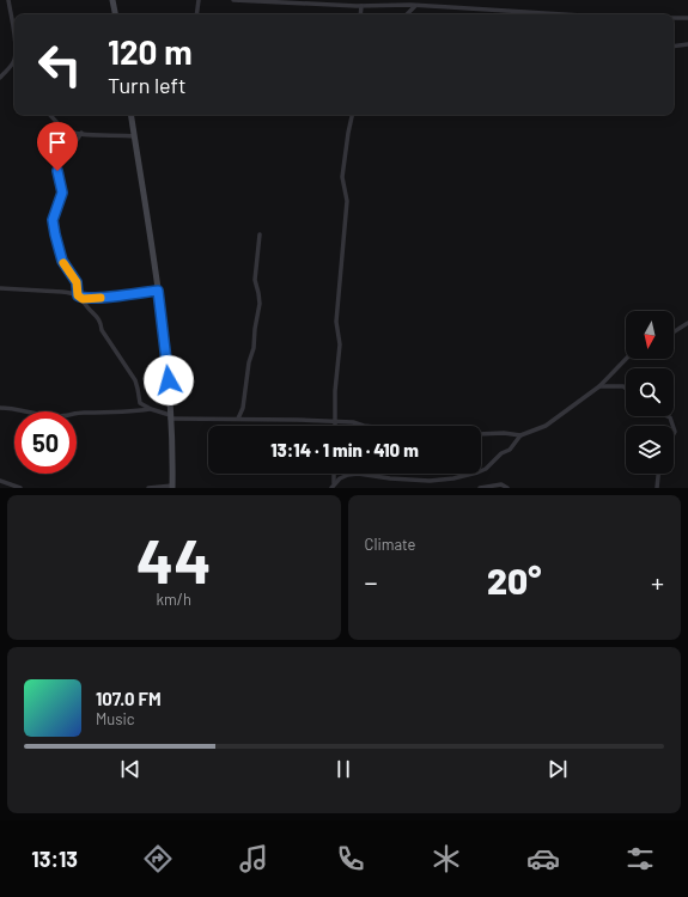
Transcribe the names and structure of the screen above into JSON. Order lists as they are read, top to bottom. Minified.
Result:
{"north":"bottom","page":{"turn":["120 m","Turn left"],"limit":"50","trip":"13:14 · 1 min · 410 m","tile":[["44","km/h"],"Climate"],"heat":["−","20°","+"],"song":["107.0 FM","Music"],"tabs":"13:13"}}
